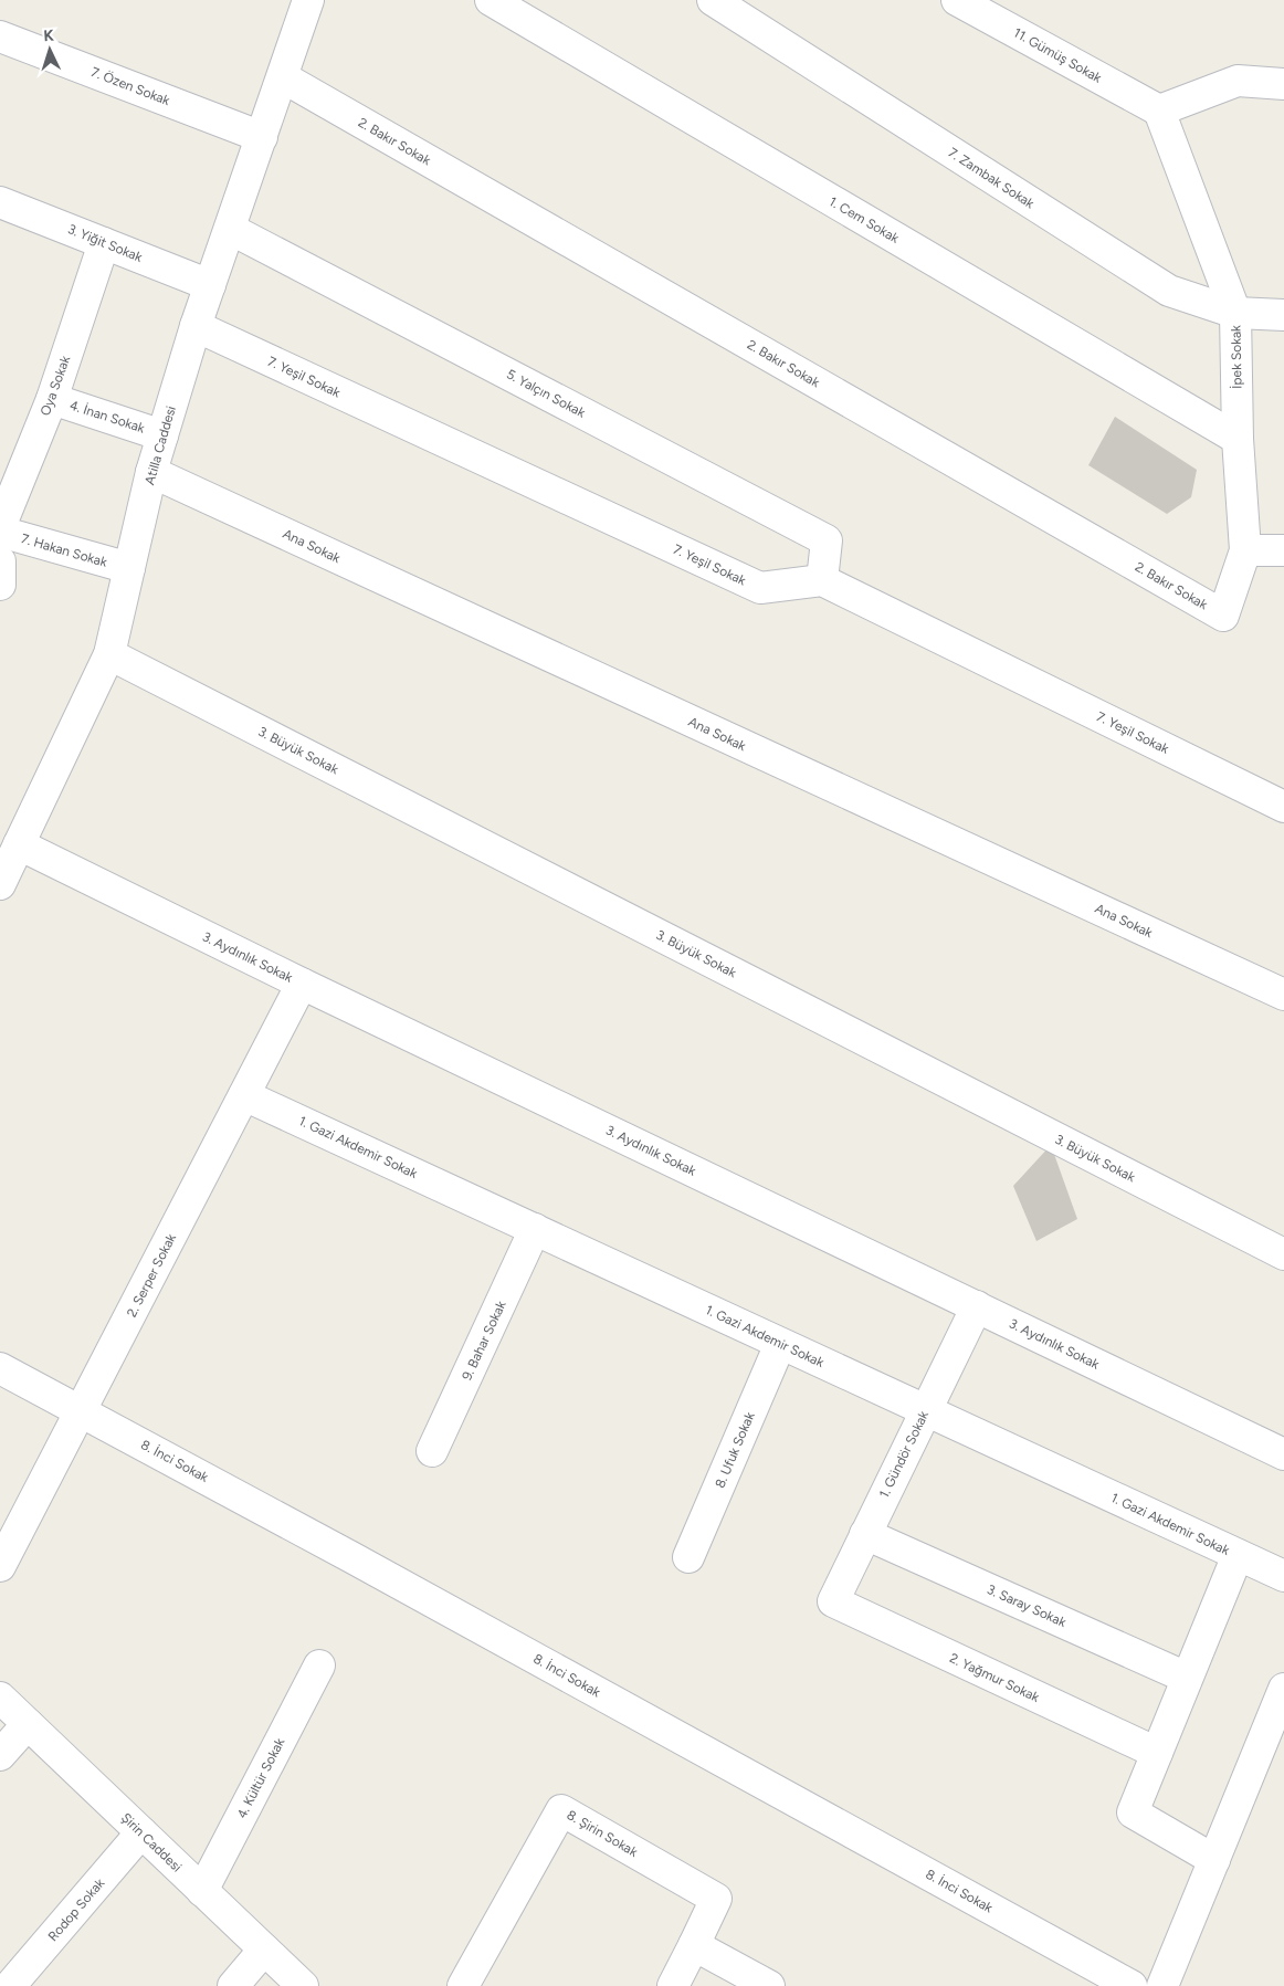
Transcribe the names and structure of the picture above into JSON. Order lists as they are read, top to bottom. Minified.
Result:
{"streets":{"street":["11. Gümüş Sokak","7. Özen Sokak","2. Bakır Sokak","7. Zambak Sokak","1. Cem Sokak","3. Yiğit Sokak","İpek Sokak","7. Yeşil Sokak","Oya Sokak","5. Yalçın Sokak","4. İnan Sokak","Atilla Caddesi","Ana Sokak","7. Hakan Sokak","3. Büyük Sokak","3. Aydınlık Sokak","1. Gazi Akdemir Sokak","2. Serper Sokak","9. Bahar Sokak","8. Ufuk Sokak","1. Gündör Sokak","8. İnci Sokak","3. Saray Sokak","2. Yağmur Sokak","4. Kültür Sokak","8. Şirin Sokak","Şirin Caddesi","Rodop Sokak"]},"crossings":[["11. Gümüş Sokak","İpek Sokak"],["7. Özen Sokak","Atilla Caddesi"],["2. Bakır Sokak","İpek Sokak"],["2. Bakır Sokak","Atilla Caddesi"],["7. Zambak Sokak","İpek Sokak"],["1. Cem Sokak","İpek Sokak"],["3. Yiğit Sokak","Oya Sokak"],["3. Yiğit Sokak","Atilla Caddesi"],["7. Yeşil Sokak","5. Yalçın Sokak"],["7. Yeşil Sokak","Atilla Caddesi"],["Oya Sokak","4. İnan Sokak"],["5. Yalçın Sokak","Atilla Caddesi"],["4. İnan Sokak","Atilla Caddesi"],["Atilla Caddesi","Ana Sokak"],["Atilla Caddesi","7. Hakan Sokak"],["Atilla Caddesi","3. Büyük Sokak"],["Atilla Caddesi","3. Aydınlık Sokak"],["3. Aydınlık Sokak","2. Serper Sokak"],["3. Aydınlık Sokak","1. Gündör Sokak"],["1. Gazi Akdemir Sokak","2. Serper Sokak"],["1. Gazi Akdemir Sokak","9. Bahar Sokak"],["1. Gazi Akdemir Sokak","8. Ufuk Sokak"],["1. Gazi Akdemir Sokak","1. Gündör Sokak"],["2. Serper Sokak","8. İnci Sokak"],["1. Gündör Sokak","3. Saray Sokak"],["1. Gündör Sokak","2. Yağmur Sokak"],["4. Kültür Sokak","Şirin Caddesi"],["Şirin Caddesi","Rodop Sokak"]],"north":"top"}
